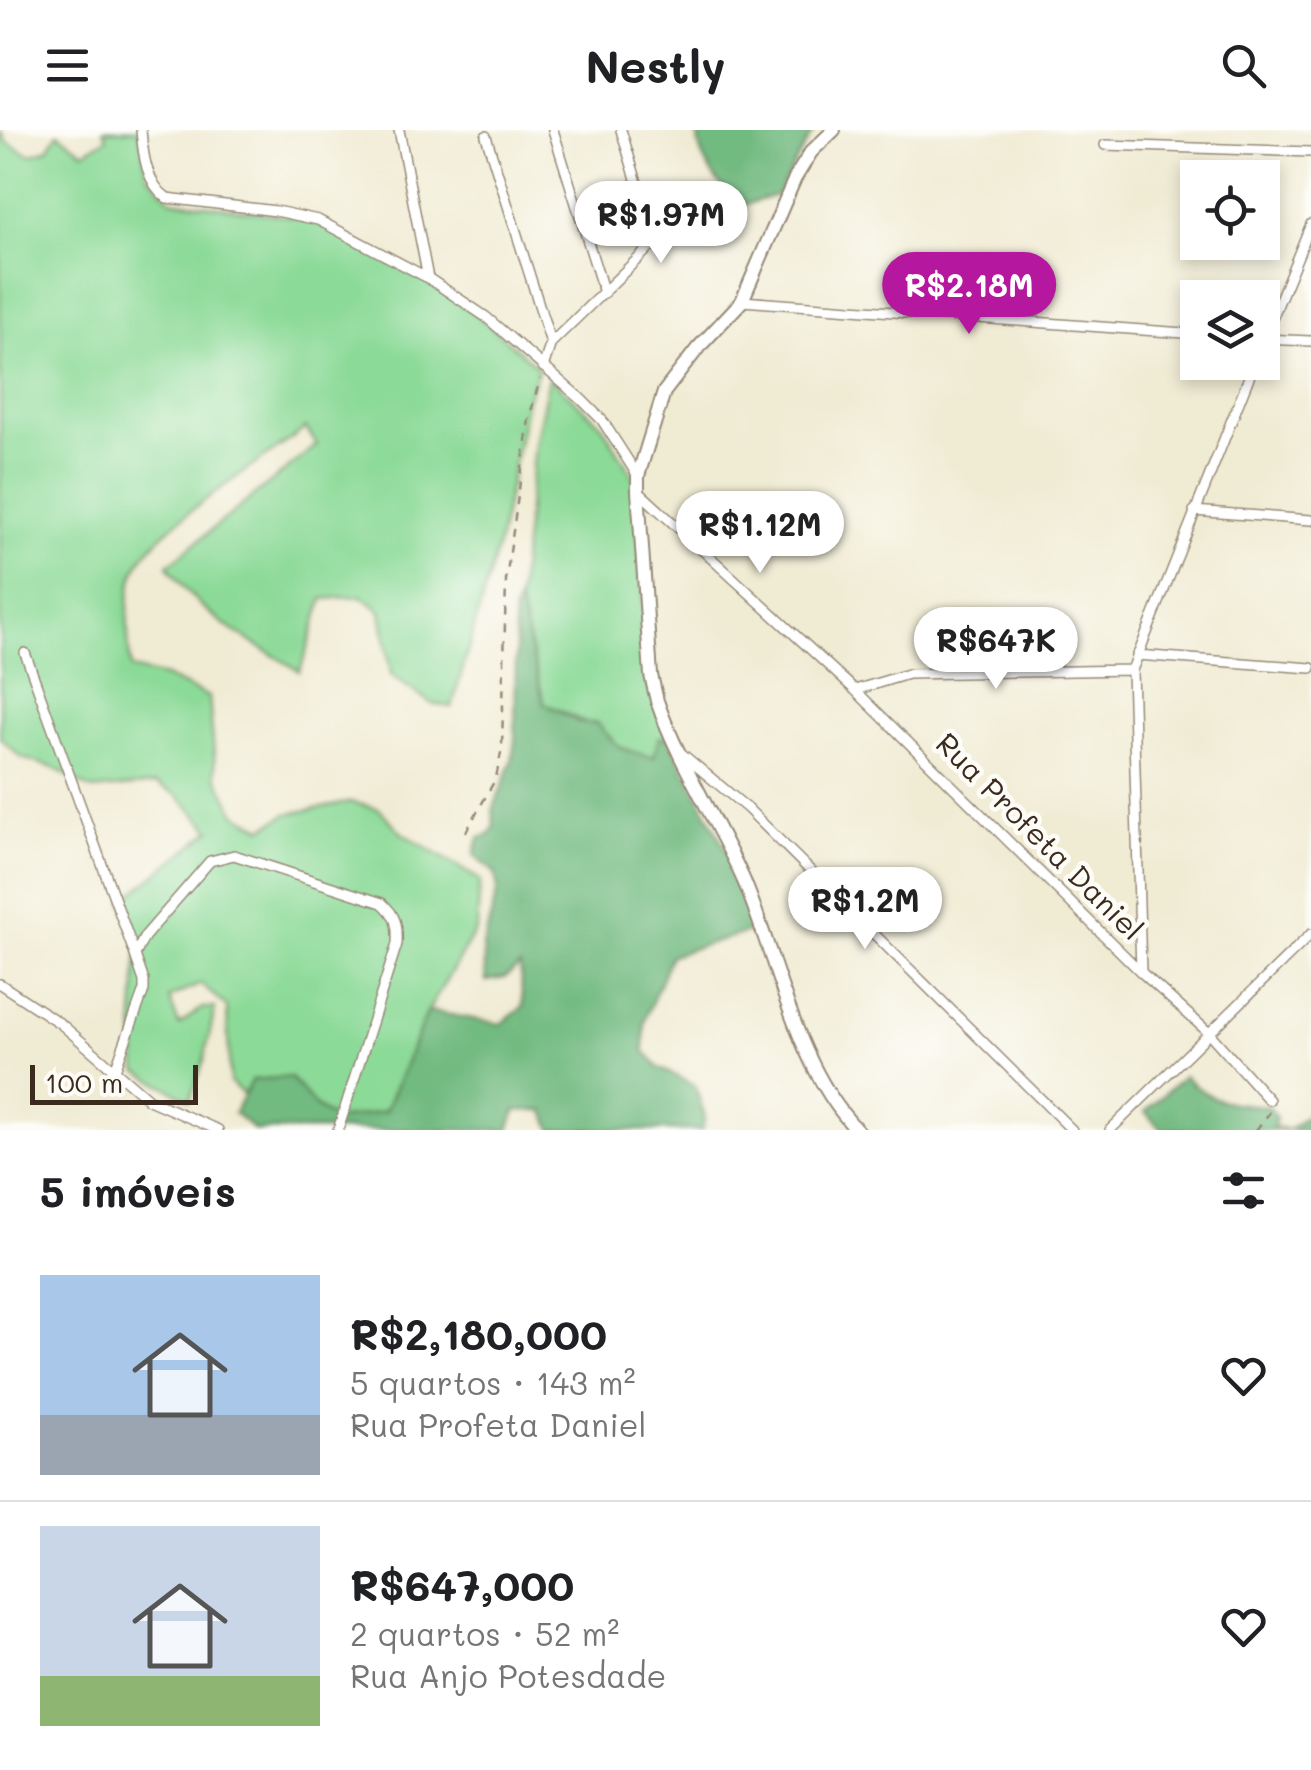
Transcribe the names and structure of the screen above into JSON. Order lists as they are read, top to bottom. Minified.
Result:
{"streets":{"street":["Rua Profeta Daniel"]},"scale_bar":"100 m","page":{"header":"Nestly","price":["R$1.97M","R$2.18M","R$1.12M","R$647K","R$1.2M"],"scale":"100 m","heading":"5 imóveis","list":[{"name":"R$2,180,000","note":"5 quartos · 143 m² · Rua Profeta Daniel"},{"name":"R$647,000","note":"2 quartos · 52 m² · Rua Anjo Potesdade"}]}}
